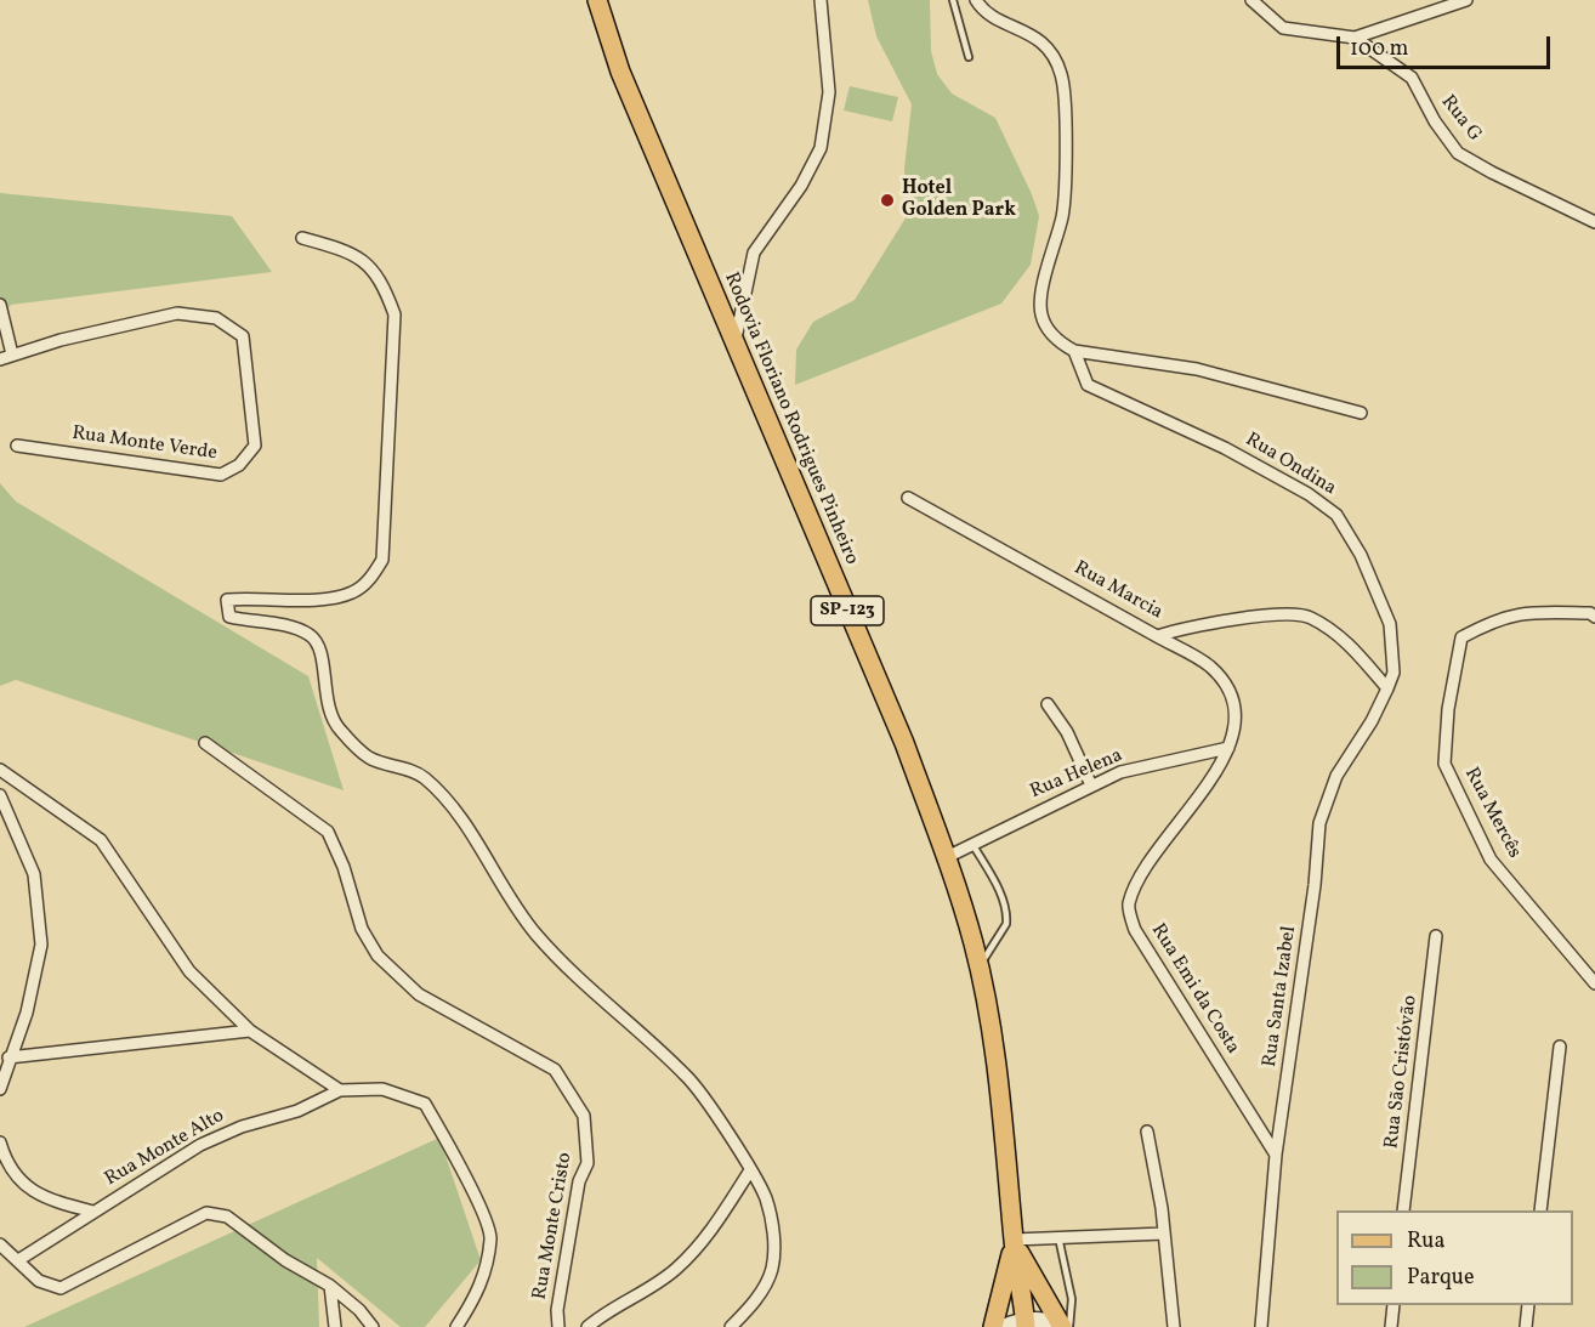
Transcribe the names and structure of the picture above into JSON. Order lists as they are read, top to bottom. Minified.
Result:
{"streets":{"main road":["Rodovia Floriano Rodrigues Pinheiro","SP-123"],"street":["Rua G","Rua Monte Verde","Rua Ondina","Rua Marcia","Rua Helena","Rua Mercês","Rua Emi da Costa","Rua Santa Izabel","Rua São Cristóvão","Rua Monte Alto","Rua Monte Cristo"]},"crossings":[["Rodovia Floriano Rodrigues Pinheiro","Rua Helena"],["Rua Ondina","Rua Marcia"],["Rua Ondina","Rua Santa Izabel"],["Rua Marcia","Rua Emi da Costa"],["Rua Marcia","Rua Santa Izabel"],["Rua Helena","Rua Emi da Costa"],["Rua Emi da Costa","Rua Santa Izabel"]],"places":["Hotel Golden Park"],"legend":["Rua","Parque"],"scale_bar":"100 m"}
